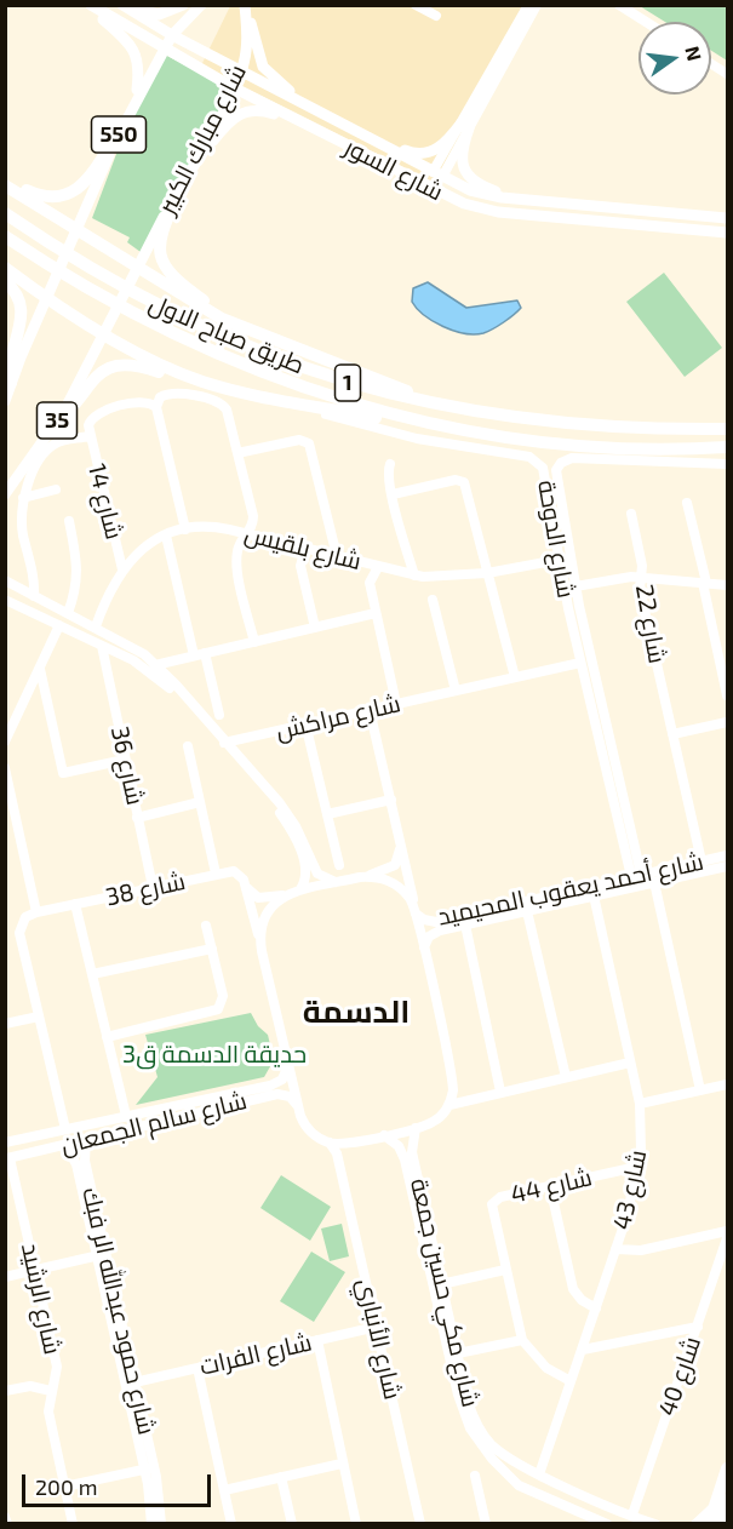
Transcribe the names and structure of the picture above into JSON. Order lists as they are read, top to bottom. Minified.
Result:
{"streets":{"highway":["طريق صباح الاول","1"],"main road":["550","شارع مبارك الكبير","شارع السور","35"],"street":["شارع 14","شارع الدوحة","شارع بلقيس","شارع 22","شارع مراكش","شارع 36","شارع 38","شارع أحمد يعقوب المحيميد","شارع سالم الجمعان","شارع 44","شارع 43","شارع مكي حسين جمعة","شارع الرشيد","شارع حمود عبدالله الر فبك","شارع الأنباري","شارع الفرات","شارع 40"]},"crossings":[["550","شارع السور"],["550","35"],["شارع مبارك الكبير","شارع السور"],["شارع مبارك الكبير","35"],["شارع 14","شارع بلقيس"],["شارع الدوحة","شارع بلقيس"],["شارع الدوحة","شارع مراكش"],["شارع الدوحة","شارع أحمد يعقوب المحيميد"],["شارع 22","شارع أحمد يعقوب المحيميد"],["شارع 36","شارع 38"],["شارع أحمد يعقوب المحيميد","شارع 43"],["شارع سالم الجمعان","شارع الرشيد"],["شارع سالم الجمعان","شارع حمود عبدالله الر فبك"],["شارع سالم الجمعان","شارع الأنباري"],["شارع 44","شارع 43"],["شارع 43","شارع مكي حسين جمعة"],["شارع مكي حسين جمعة","شارع 40"],["شارع حمود عبدالله الر فبك","شارع الفرات"],["شارع الأنباري","شارع الفرات"]],"districts":["الدسمة"],"parks":["حديقة الدسمة ق3"],"scale_bar":"200 m","north":"right"}
